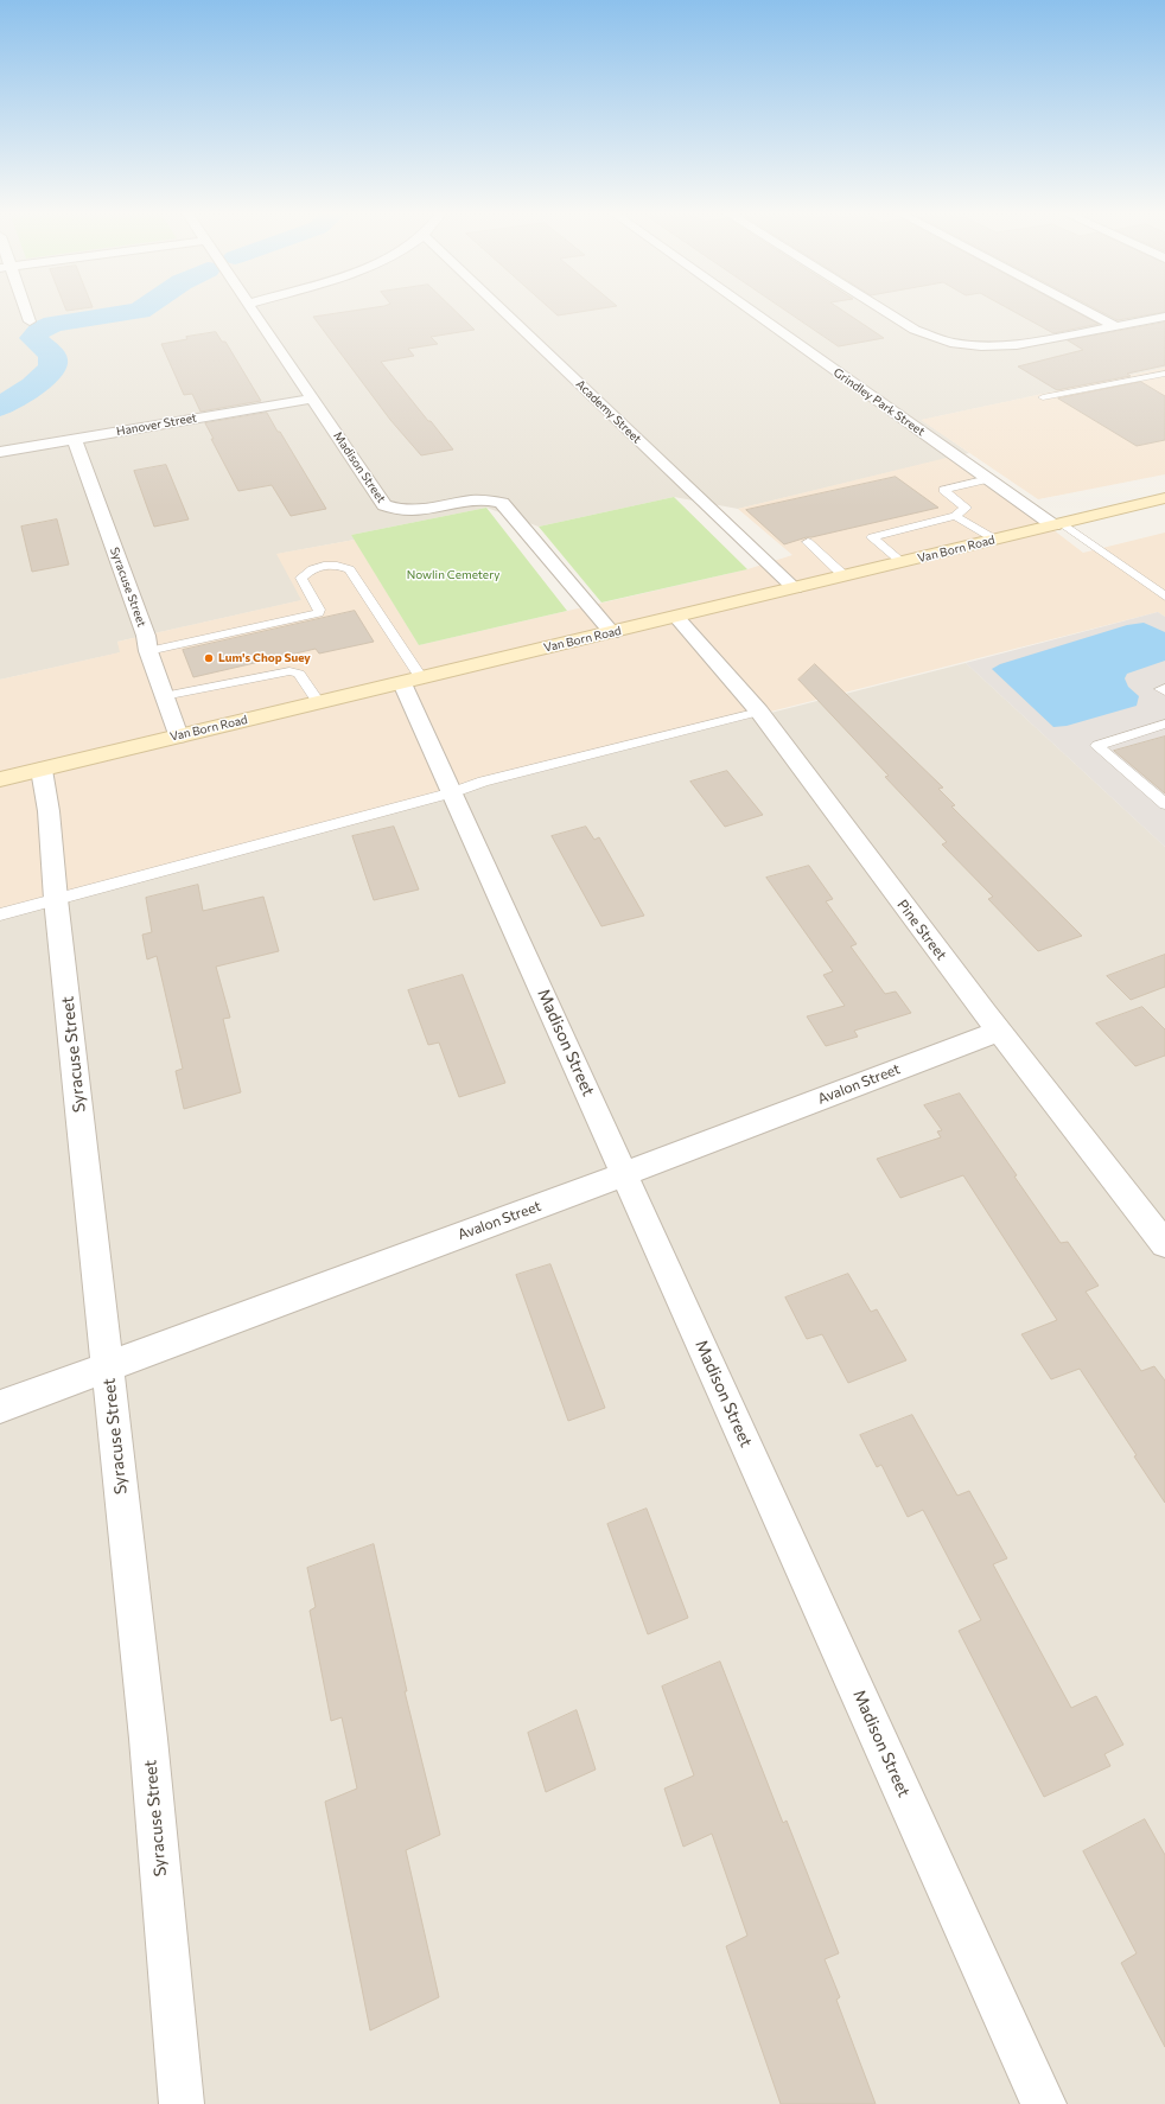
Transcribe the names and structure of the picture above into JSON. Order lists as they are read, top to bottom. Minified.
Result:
{"streets":{"main road":["Van Born Road"],"street":["Grindley Park Street","Academy Street","Hanover Street","Madison Street","Syracuse Street","Pine Street","Avalon Street"]},"crossings":[["Grindley Park Street","Van Born Road"],["Academy Street","Van Born Road"],["Hanover Street","Madison Street"],["Hanover Street","Syracuse Street"],["Madison Street","Van Born Road"],["Madison Street","Avalon Street"],["Van Born Road","Syracuse Street"],["Van Born Road","Pine Street"],["Syracuse Street","Avalon Street"],["Pine Street","Avalon Street"]],"parks":["Nowlin Cemetery"],"places":["Lum's Chop Suey"]}
